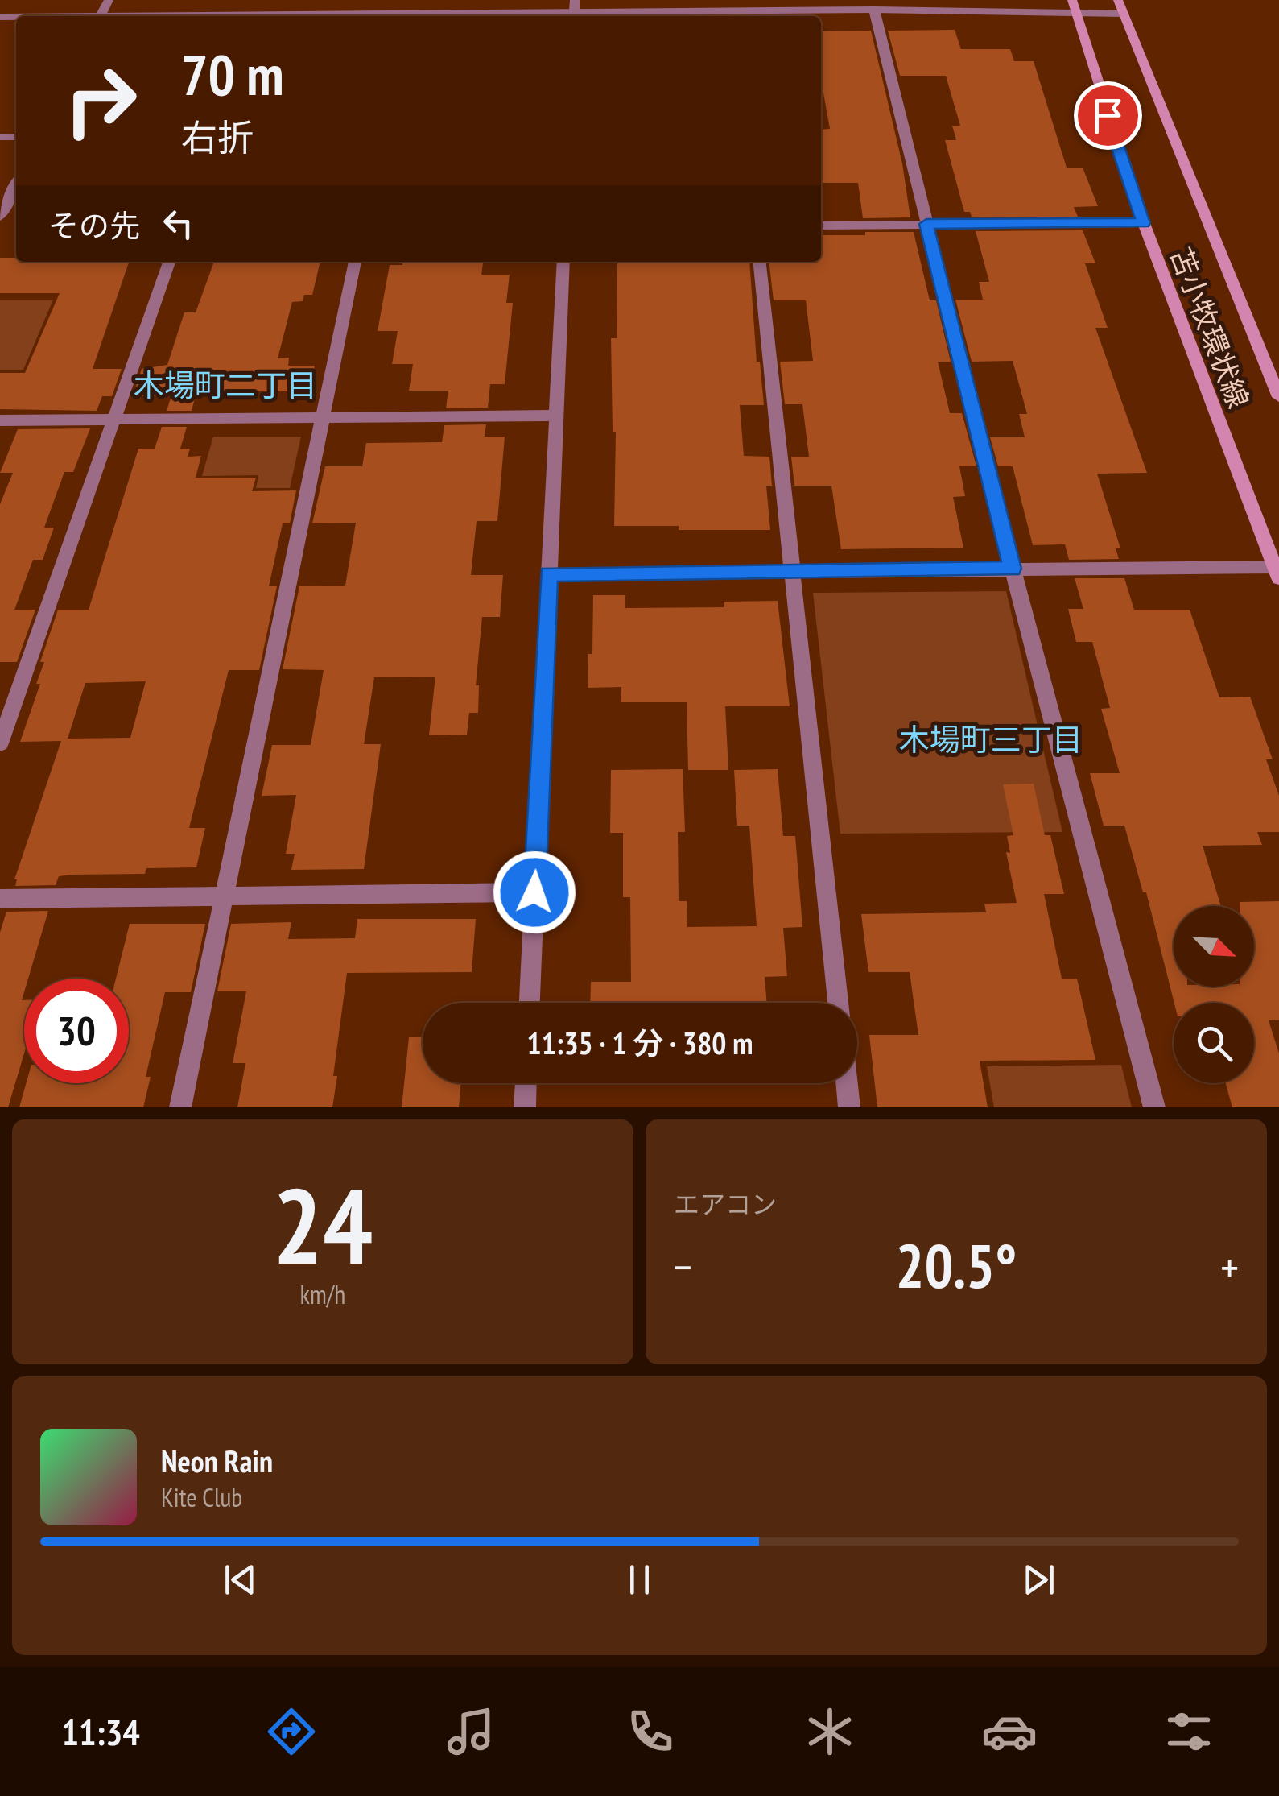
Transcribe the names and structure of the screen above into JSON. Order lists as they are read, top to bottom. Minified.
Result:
{"streets":{"main road":["苫小牧環状線"]},"districts":["木場町二丁目","木場町三丁目"],"north":"bottom right","page":{"turn":["70 m","右折"],"then":"その先","limit":"30","trip":"11:35 · 1 分 · 380 m","tile":[["24","km/h"],"エアコン"],"heat":["−","20.5°","+"],"song":["Neon Rain","Kite Club"],"tabs":"11:34"}}
